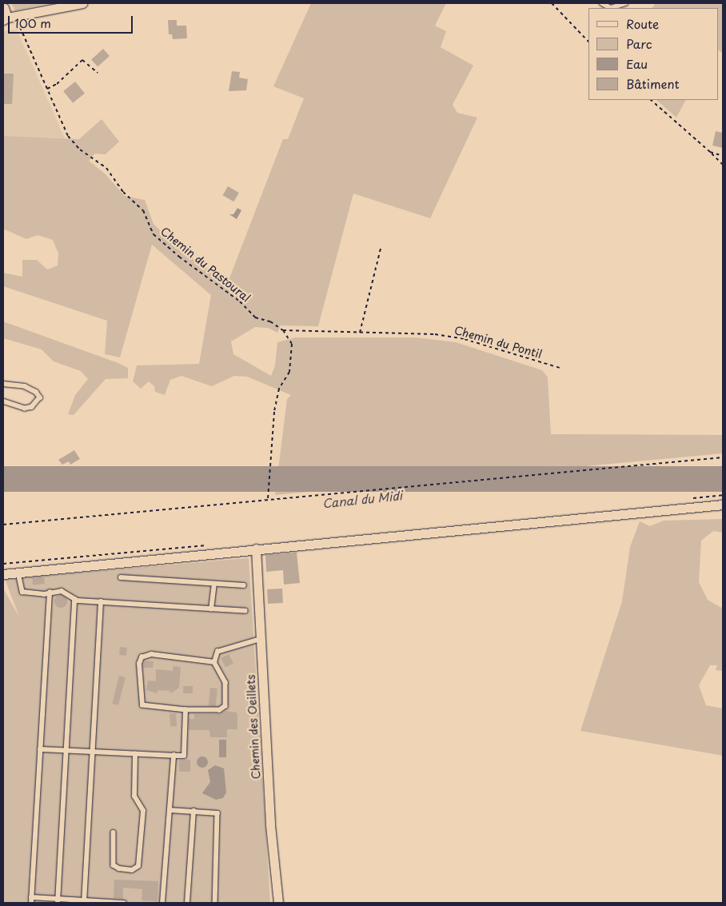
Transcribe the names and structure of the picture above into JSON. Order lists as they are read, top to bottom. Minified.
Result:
{"streets":{"street":["Chemin des Oeillets"],"path":["Chemin du Pastoural","Chemin du Pontil"]},"crossings":[["Chemin du Pastoural","Chemin du Pontil"]],"water":["Canal du Midi"],"legend":["Route","Parc","Eau","Bâtiment"],"scale_bar":"100 m"}
